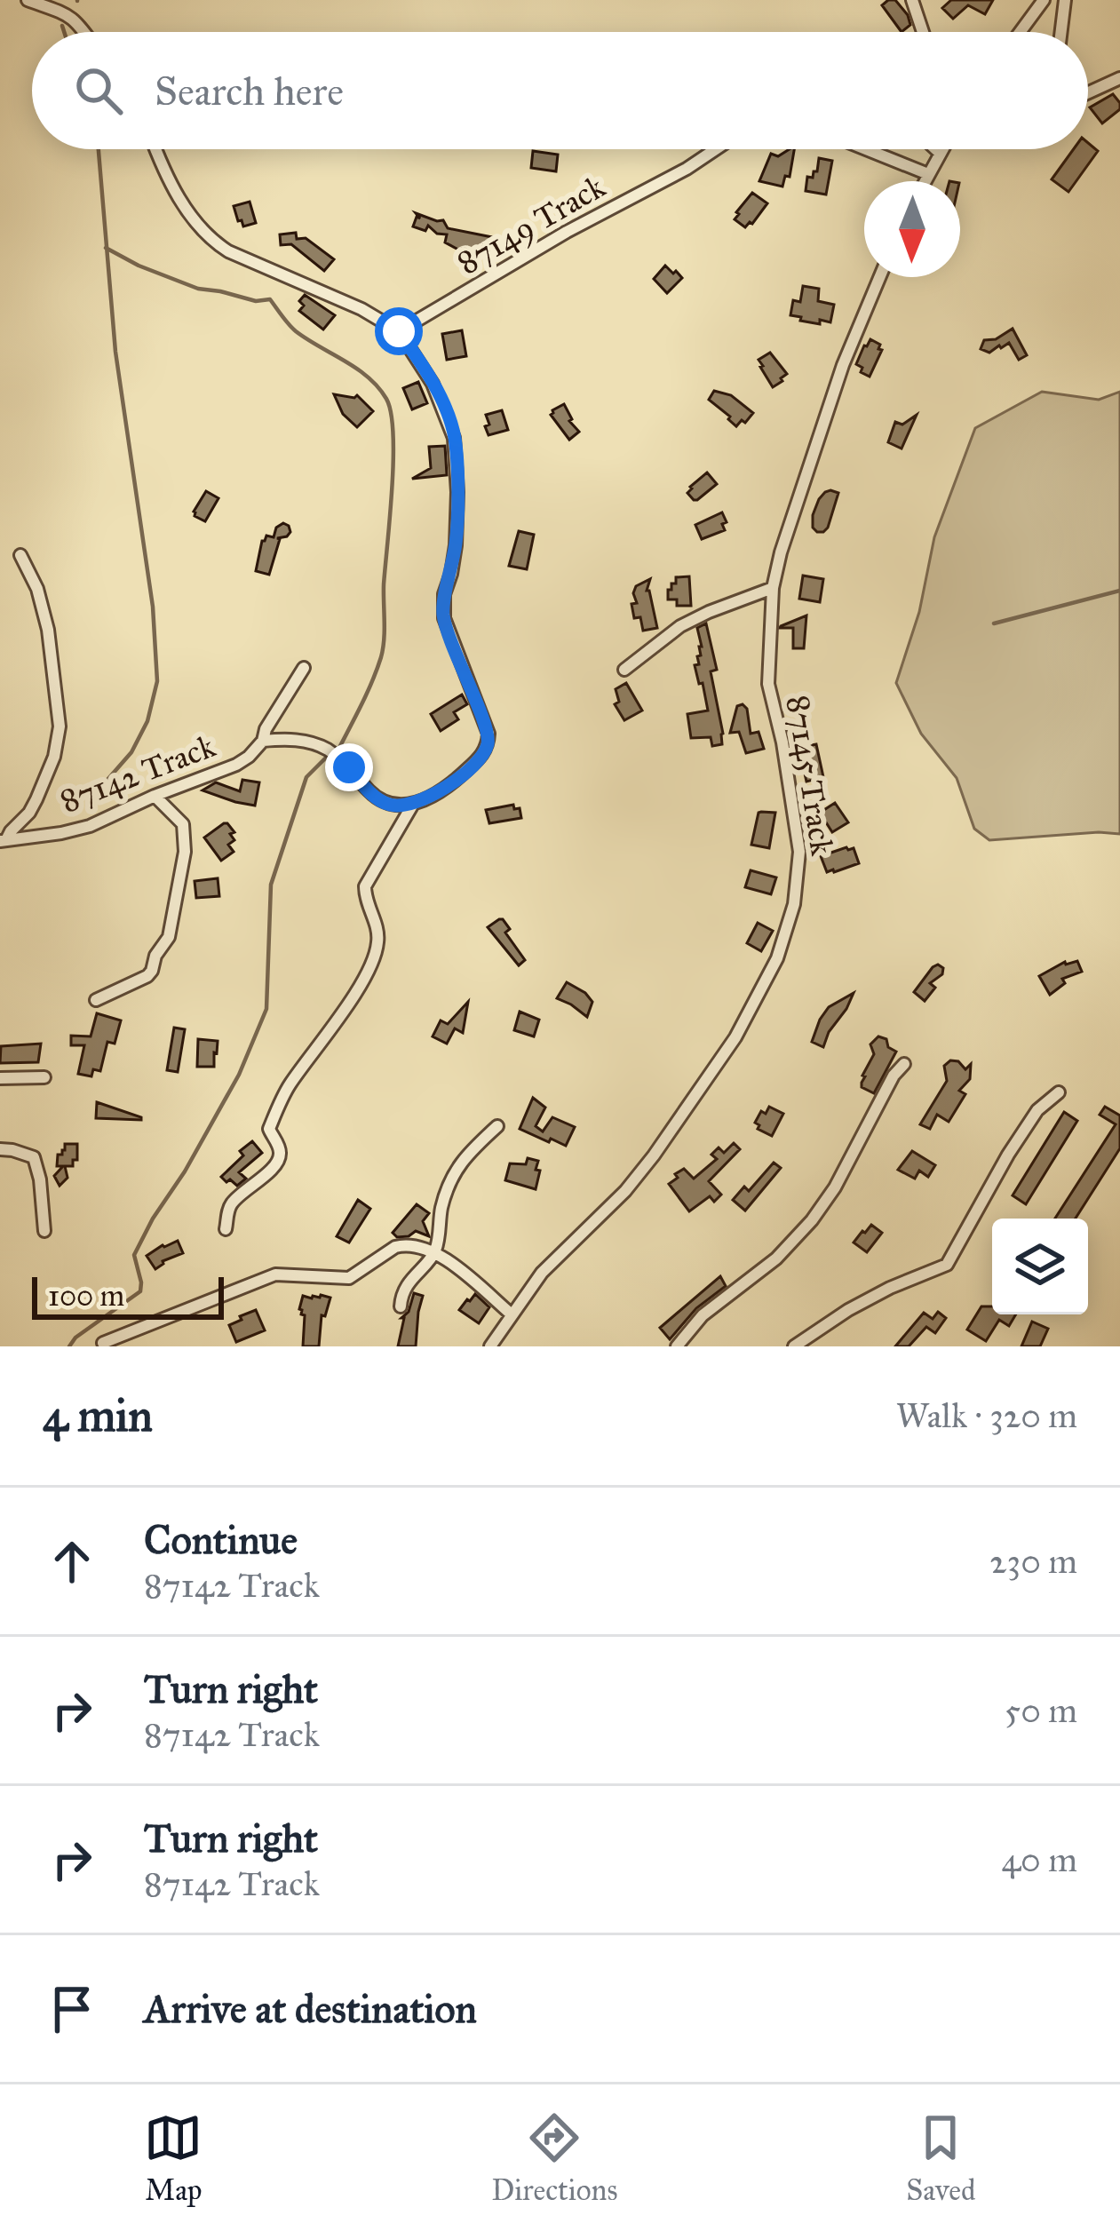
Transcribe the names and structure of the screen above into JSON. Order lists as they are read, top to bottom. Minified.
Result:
{"streets":{"street":["87149 Track","87142 Track","87145 Track"]},"scale_bar":"100 m","north":"bottom","page":{"search":"Search here","scale":"100 m","heading":["4 min","Walk · 320 m"],"list":[["Continue","87142 Track","230 m"],["Turn right","87142 Track","50 m"],["Turn right","87142 Track","40 m"],"Arrive at destination"],"nav":["Map","Directions","Saved"]}}
